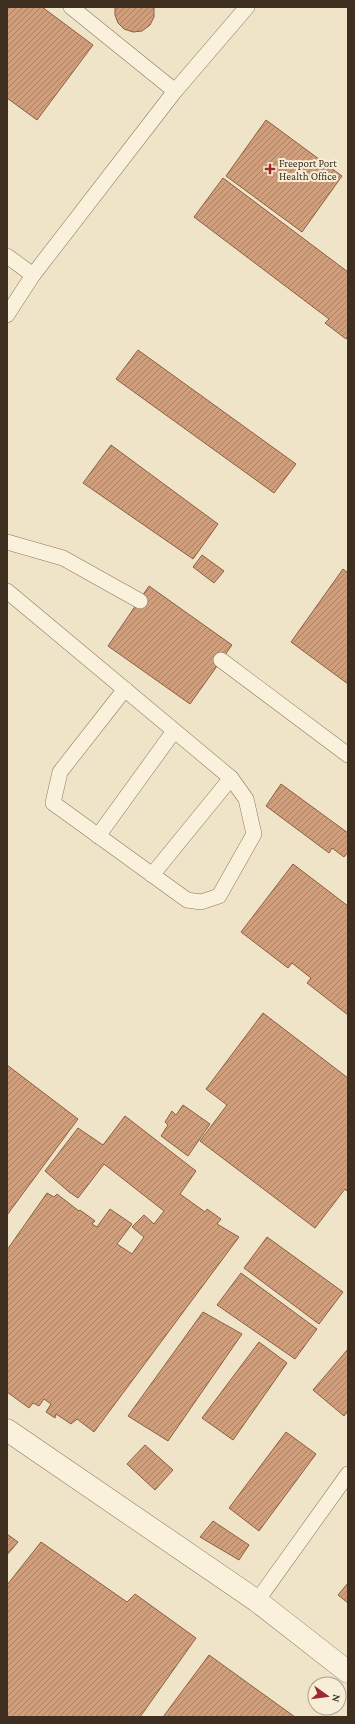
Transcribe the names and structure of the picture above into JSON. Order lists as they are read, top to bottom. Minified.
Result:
{"places":{"health":["Freeport Port Health Office"]},"north":"right"}
